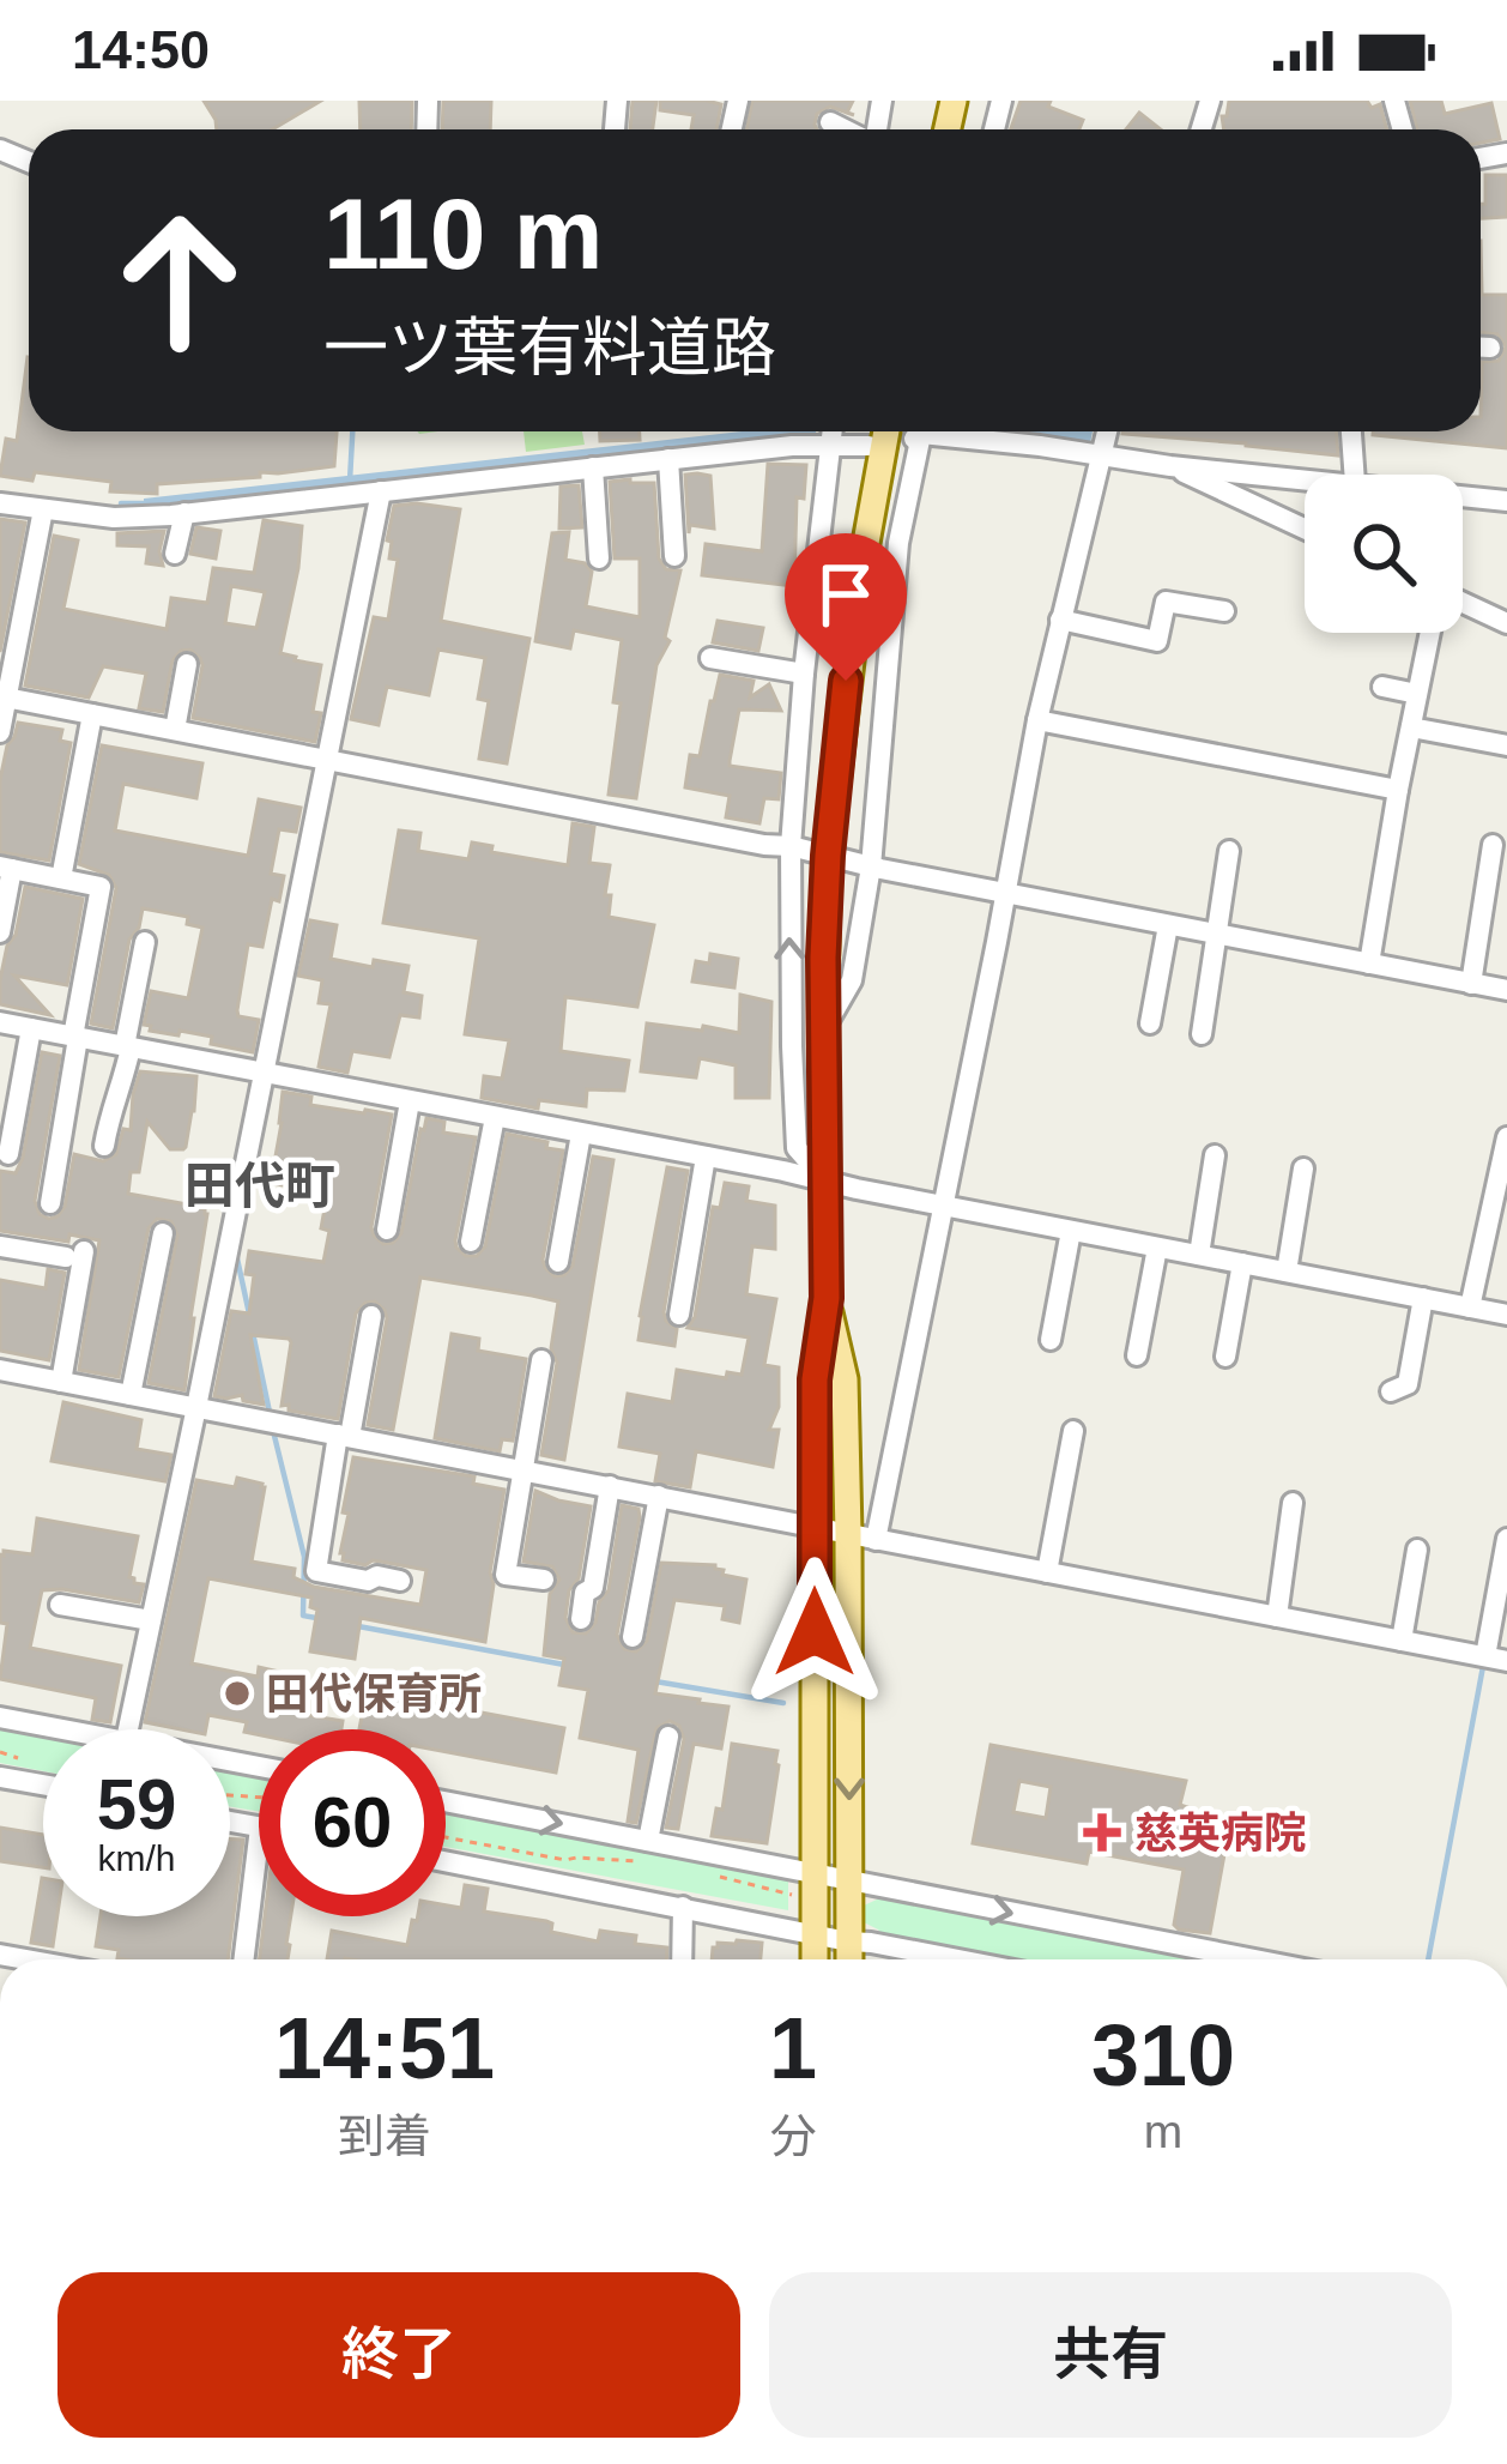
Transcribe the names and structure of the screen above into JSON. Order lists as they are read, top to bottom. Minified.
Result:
{"districts":["田代町"],"places":{"other":["田代保育所"],"health":["慈英病院"]},"page":{"status":"14:50","turn":["110 m","一ツ葉有料道路"],"speed":"59 km/h","limit":"60","eta":["14:51","到着","1","分","310","m"],"buttons":["終了","共有"]}}
